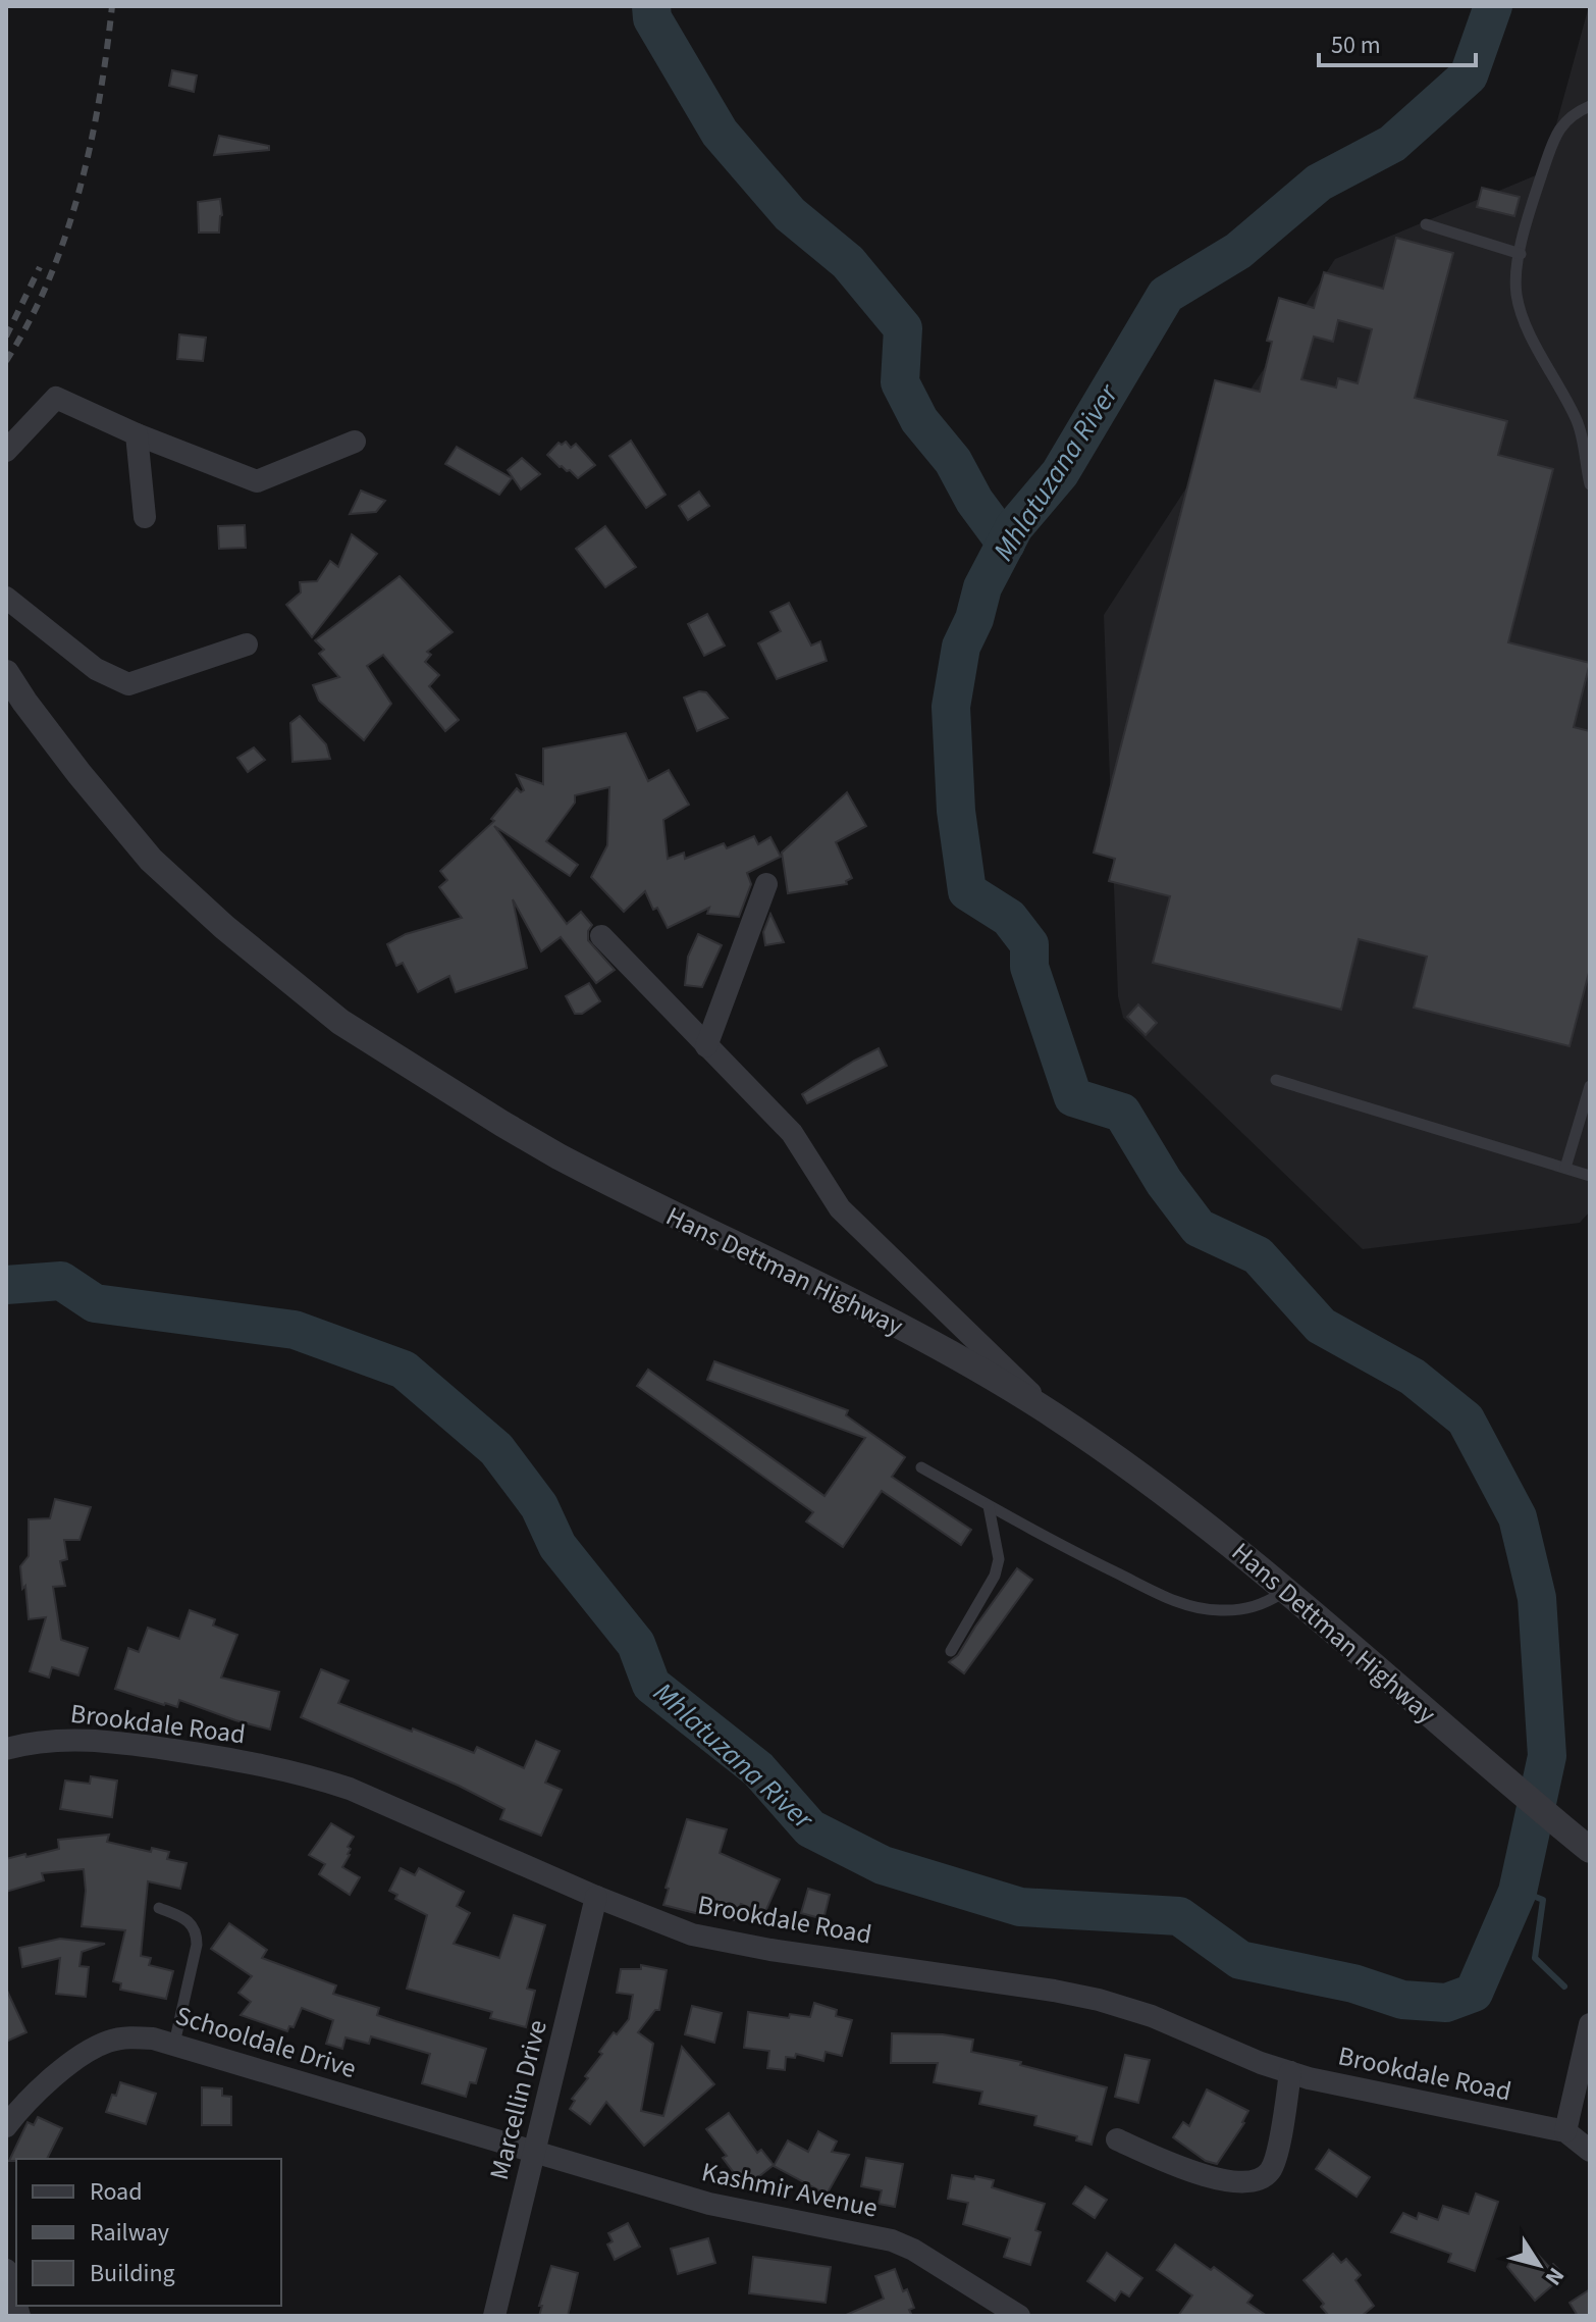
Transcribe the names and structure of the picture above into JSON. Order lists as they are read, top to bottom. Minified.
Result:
{"streets":{"street":["Hans Dettman Highway","Brookdale Road","Schooldale Drive","Marcellin Drive","Kashmir Avenue"]},"crossings":[["Brookdale Road","Marcellin Drive"],["Schooldale Drive","Marcellin Drive"],["Schooldale Drive","Kashmir Avenue"],["Marcellin Drive","Kashmir Avenue"]],"water":["Mhlatuzana River"],"legend":["Road","Railway","Building"],"scale_bar":"50 m","north":"bottom right"}
